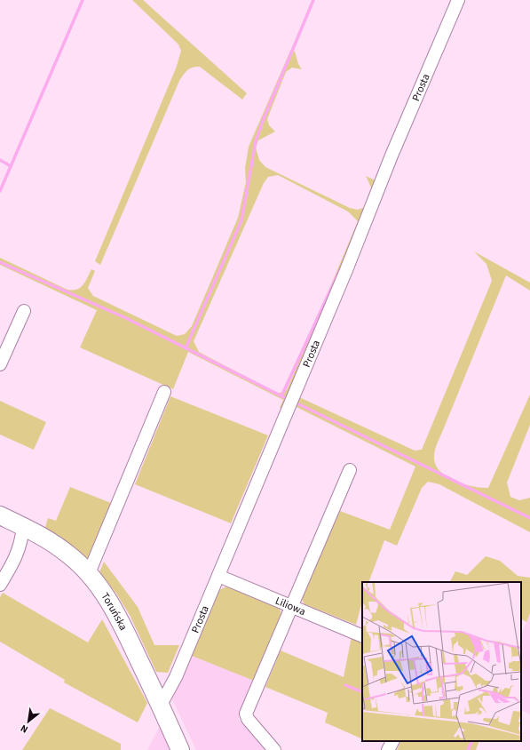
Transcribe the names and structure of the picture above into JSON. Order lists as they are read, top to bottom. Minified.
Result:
{"streets":{"main road":["Toruńska"],"street":["Prosta","Liliowa"]},"crossings":[["Prosta","Liliowa"],["Prosta","Toruńska"]],"north":"bottom left"}
